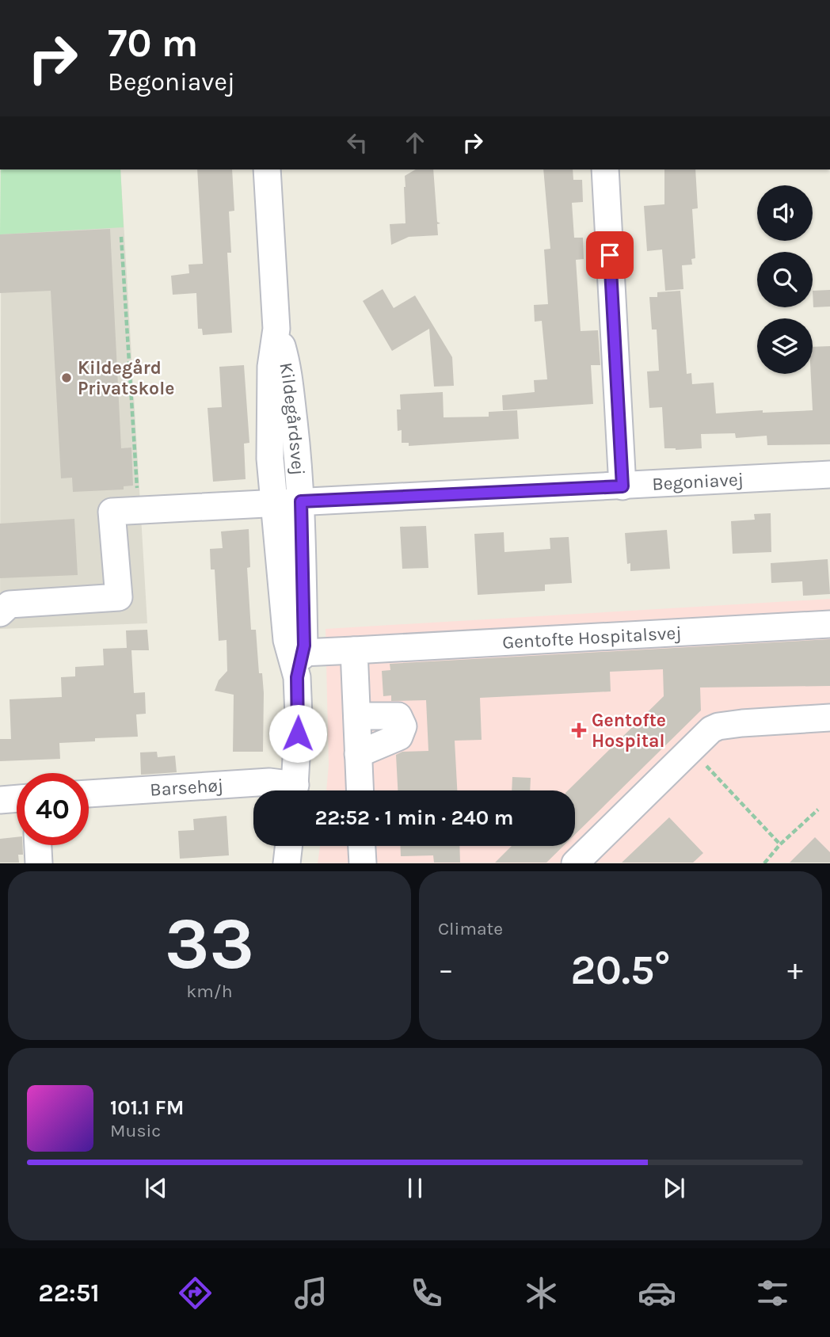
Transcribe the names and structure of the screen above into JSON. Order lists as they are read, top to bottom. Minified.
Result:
{"streets":{"street":["Kildegårdsvej","Begoniavej","Gentofte Hospitalsvej","Barsehøj"]},"crossings":[["Kildegårdsvej","Begoniavej"],["Kildegårdsvej","Gentofte Hospitalsvej"]],"places":{"other":["Kildegård Privatskole"],"health":["Gentofte Hospital"]},"page":{"turn":["70 m","Begoniavej"],"limit":"40","trip":"22:52 · 1 min · 240 m","tile":[["33","km/h"],"Climate"],"heat":["−","20.5°","+"],"song":["101.1 FM","Music"],"tabs":"22:51"}}
